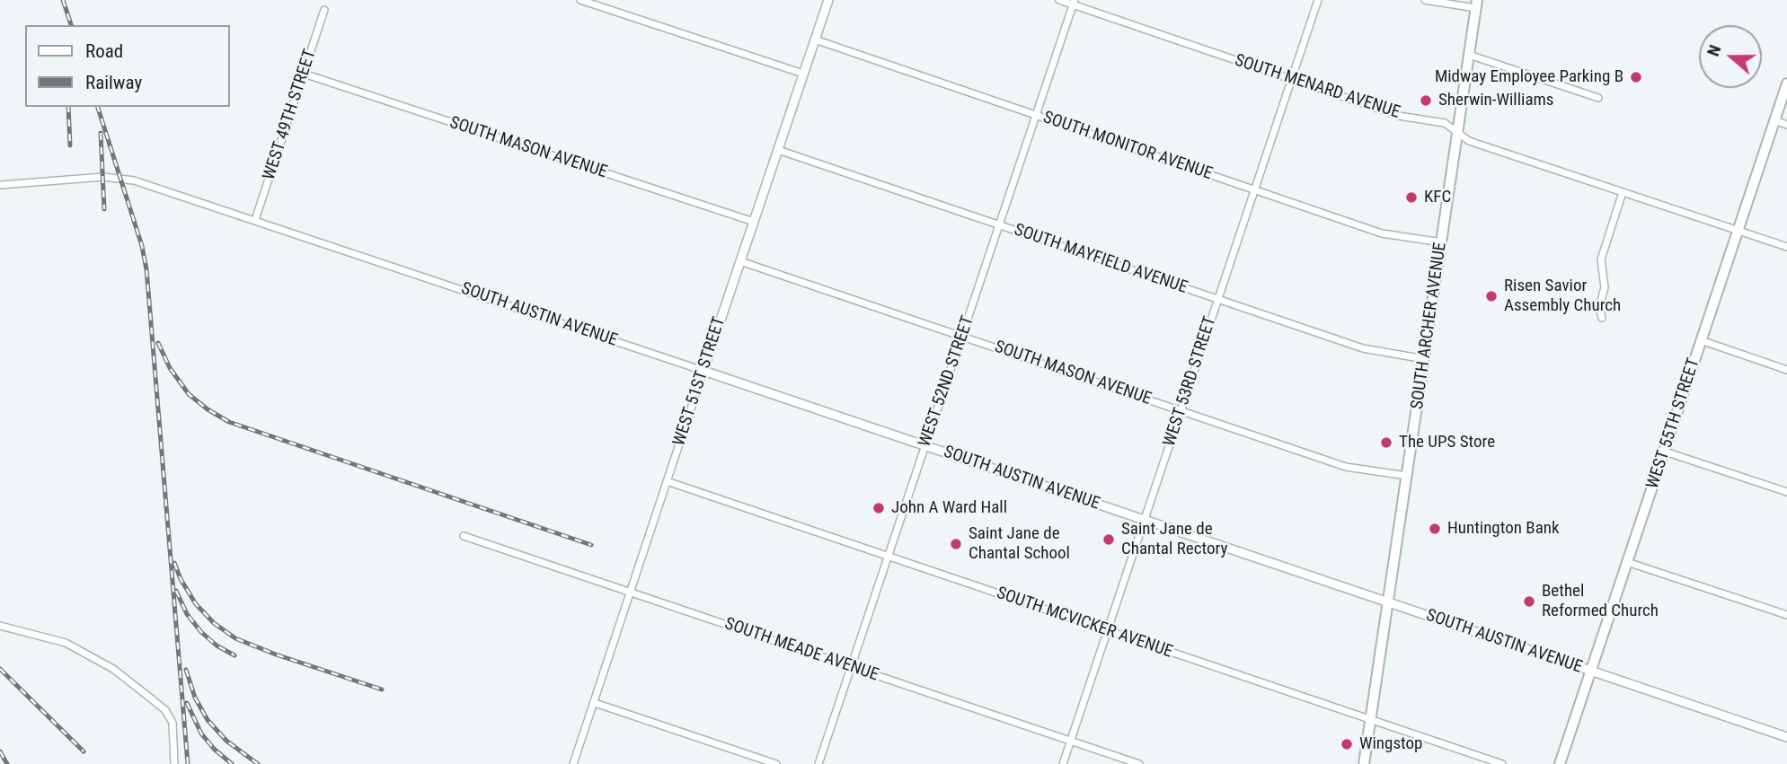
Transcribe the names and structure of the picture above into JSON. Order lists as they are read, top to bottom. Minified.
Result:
{"streets":{"main road":["SOUTH ARCHER AVENUE","WEST 55TH STREET"],"street":["SOUTH MENARD AVENUE","WEST 49TH STREET","SOUTH MONITOR AVENUE","SOUTH MASON AVENUE","SOUTH MAYFIELD AVENUE","SOUTH AUSTIN AVENUE","WEST 51ST STREET","WEST 52ND STREET","WEST 53RD STREET","SOUTH MCVICKER AVENUE","SOUTH MEADE AVENUE"]},"crossings":[["SOUTH MENARD AVENUE","SOUTH ARCHER AVENUE"],["SOUTH MENARD AVENUE","WEST 52ND STREET"],["SOUTH MENARD AVENUE","WEST 53RD STREET"],["SOUTH MENARD AVENUE","WEST 55TH STREET"],["WEST 49TH STREET","SOUTH MASON AVENUE"],["WEST 49TH STREET","SOUTH AUSTIN AVENUE"],["SOUTH MONITOR AVENUE","SOUTH ARCHER AVENUE"],["SOUTH MONITOR AVENUE","WEST 51ST STREET"],["SOUTH MONITOR AVENUE","WEST 52ND STREET"],["SOUTH MONITOR AVENUE","WEST 53RD STREET"],["SOUTH MASON AVENUE","SOUTH ARCHER AVENUE"],["SOUTH MASON AVENUE","WEST 51ST STREET"],["SOUTH MASON AVENUE","WEST 52ND STREET"],["SOUTH MASON AVENUE","WEST 53RD STREET"],["SOUTH MAYFIELD AVENUE","SOUTH ARCHER AVENUE"],["SOUTH MAYFIELD AVENUE","WEST 51ST STREET"],["SOUTH MAYFIELD AVENUE","WEST 52ND STREET"],["SOUTH MAYFIELD AVENUE","WEST 53RD STREET"],["SOUTH AUSTIN AVENUE","SOUTH ARCHER AVENUE"],["SOUTH AUSTIN AVENUE","WEST 51ST STREET"],["SOUTH AUSTIN AVENUE","WEST 52ND STREET"],["SOUTH AUSTIN AVENUE","WEST 53RD STREET"],["SOUTH AUSTIN AVENUE","WEST 55TH STREET"],["SOUTH ARCHER AVENUE","SOUTH MCVICKER AVENUE"],["WEST 51ST STREET","SOUTH MCVICKER AVENUE"],["WEST 51ST STREET","SOUTH MEADE AVENUE"],["WEST 52ND STREET","SOUTH MCVICKER AVENUE"],["WEST 52ND STREET","SOUTH MEADE AVENUE"],["WEST 53RD STREET","SOUTH MCVICKER AVENUE"],["WEST 53RD STREET","SOUTH MEADE AVENUE"]],"places":["Midway Employee Parking B","Sherwin-Williams","KFC","Risen Savior Assembly Church","The UPS Store","John A Ward Hall","Huntington Bank","Saint Jane de Chantal Rectory","Saint Jane de Chantal School","Bethel Reformed Church","Wingstop"],"legend":["Road","Railway"],"north":"left"}
